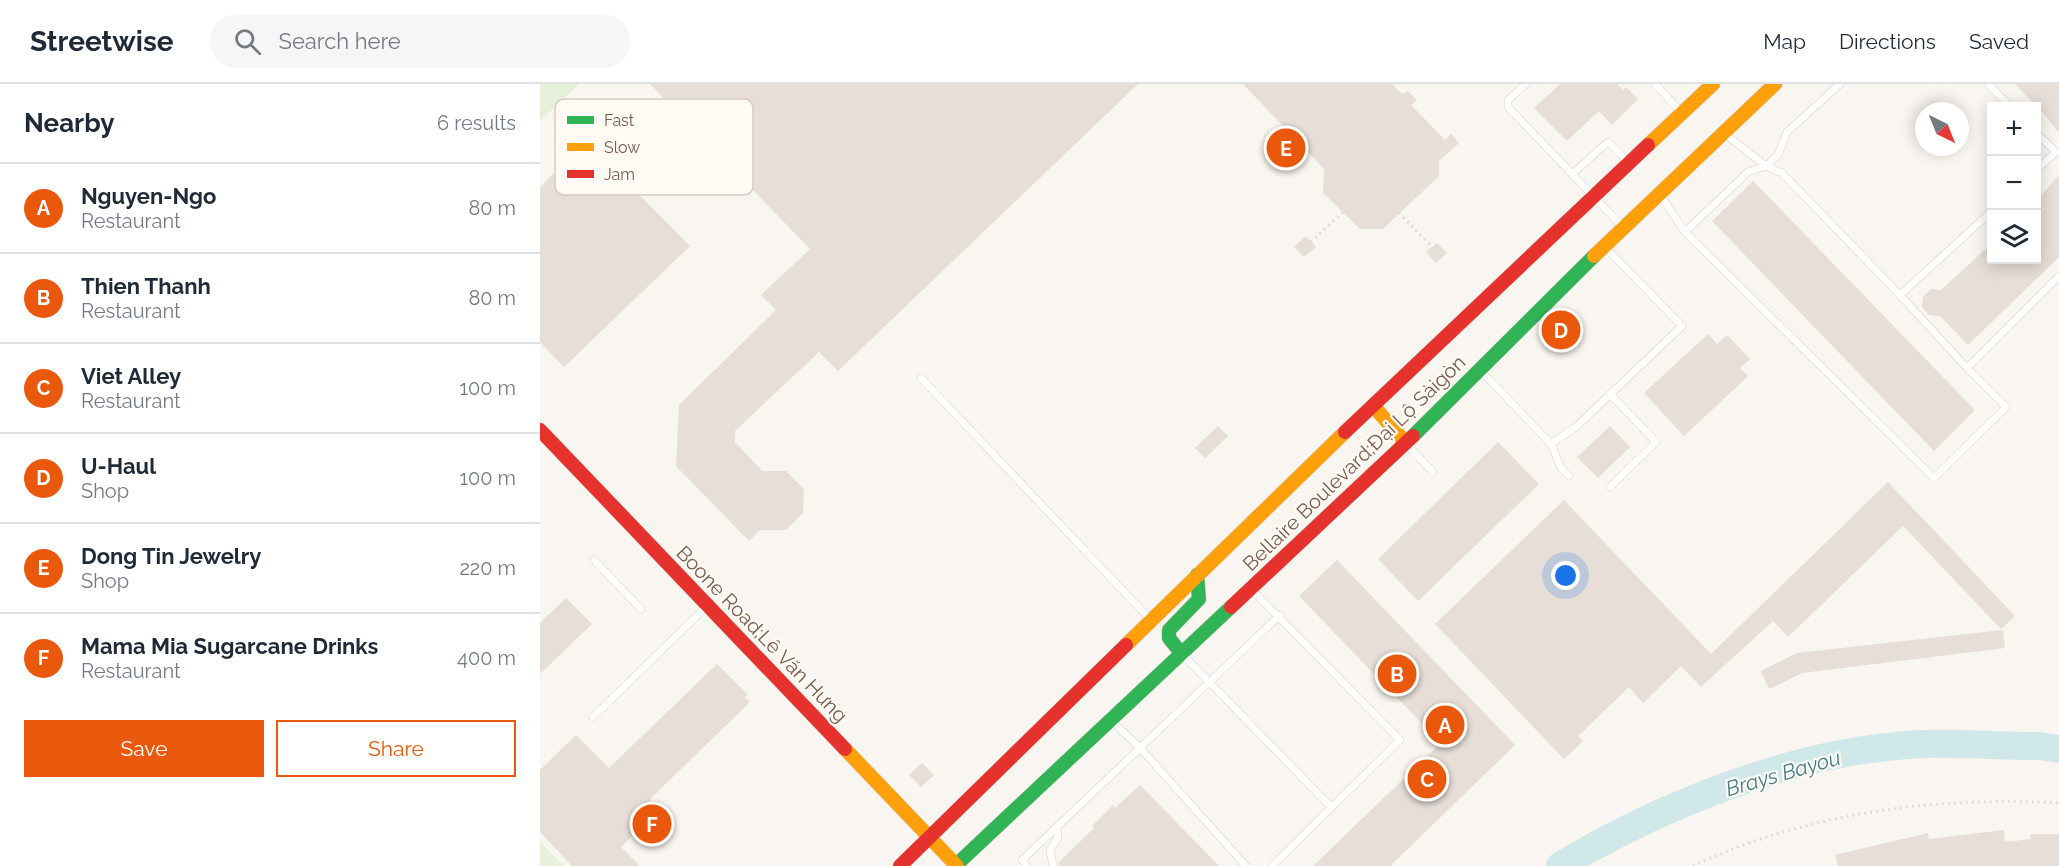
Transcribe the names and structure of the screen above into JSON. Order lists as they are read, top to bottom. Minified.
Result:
{"streets":{"main road":["Bellaire Boulevard;Đại Lộ Sàigòn","Boone Road;Lê Văn Hưng"]},"crossings":[["Bellaire Boulevard;Đại Lộ Sàigòn","Boone Road;Lê Văn Hưng"]],"water":["Brays Bayou"],"legend":["Fast","Slow","Jam"],"north":"bottom right","page":{"header":"Streetwise","search":"Search here","nav":["Map","Directions","Saved"],"heading":["Nearby","6 results"],"map_buttons":["+","−"],"pins":["E","D","B","A","C","F"],"list":[{"mark":"A","name":"Nguyen-Ngo","note":"Restaurant","value":"80 m"},{"mark":"B","name":"Thien Thanh","note":"Restaurant","value":"80 m"},{"mark":"C","name":"Viet Alley","note":"Restaurant","value":"100 m"},{"mark":"D","name":"U-Haul","note":"Shop","value":"100 m"},{"mark":"E","name":"Dong Tin Jewelry","note":"Shop","value":"220 m"},{"mark":"F","name":"Mama Mia Sugarcane Drinks","note":"Restaurant","value":"400 m"}],"buttons":["Save","Share"]}}
